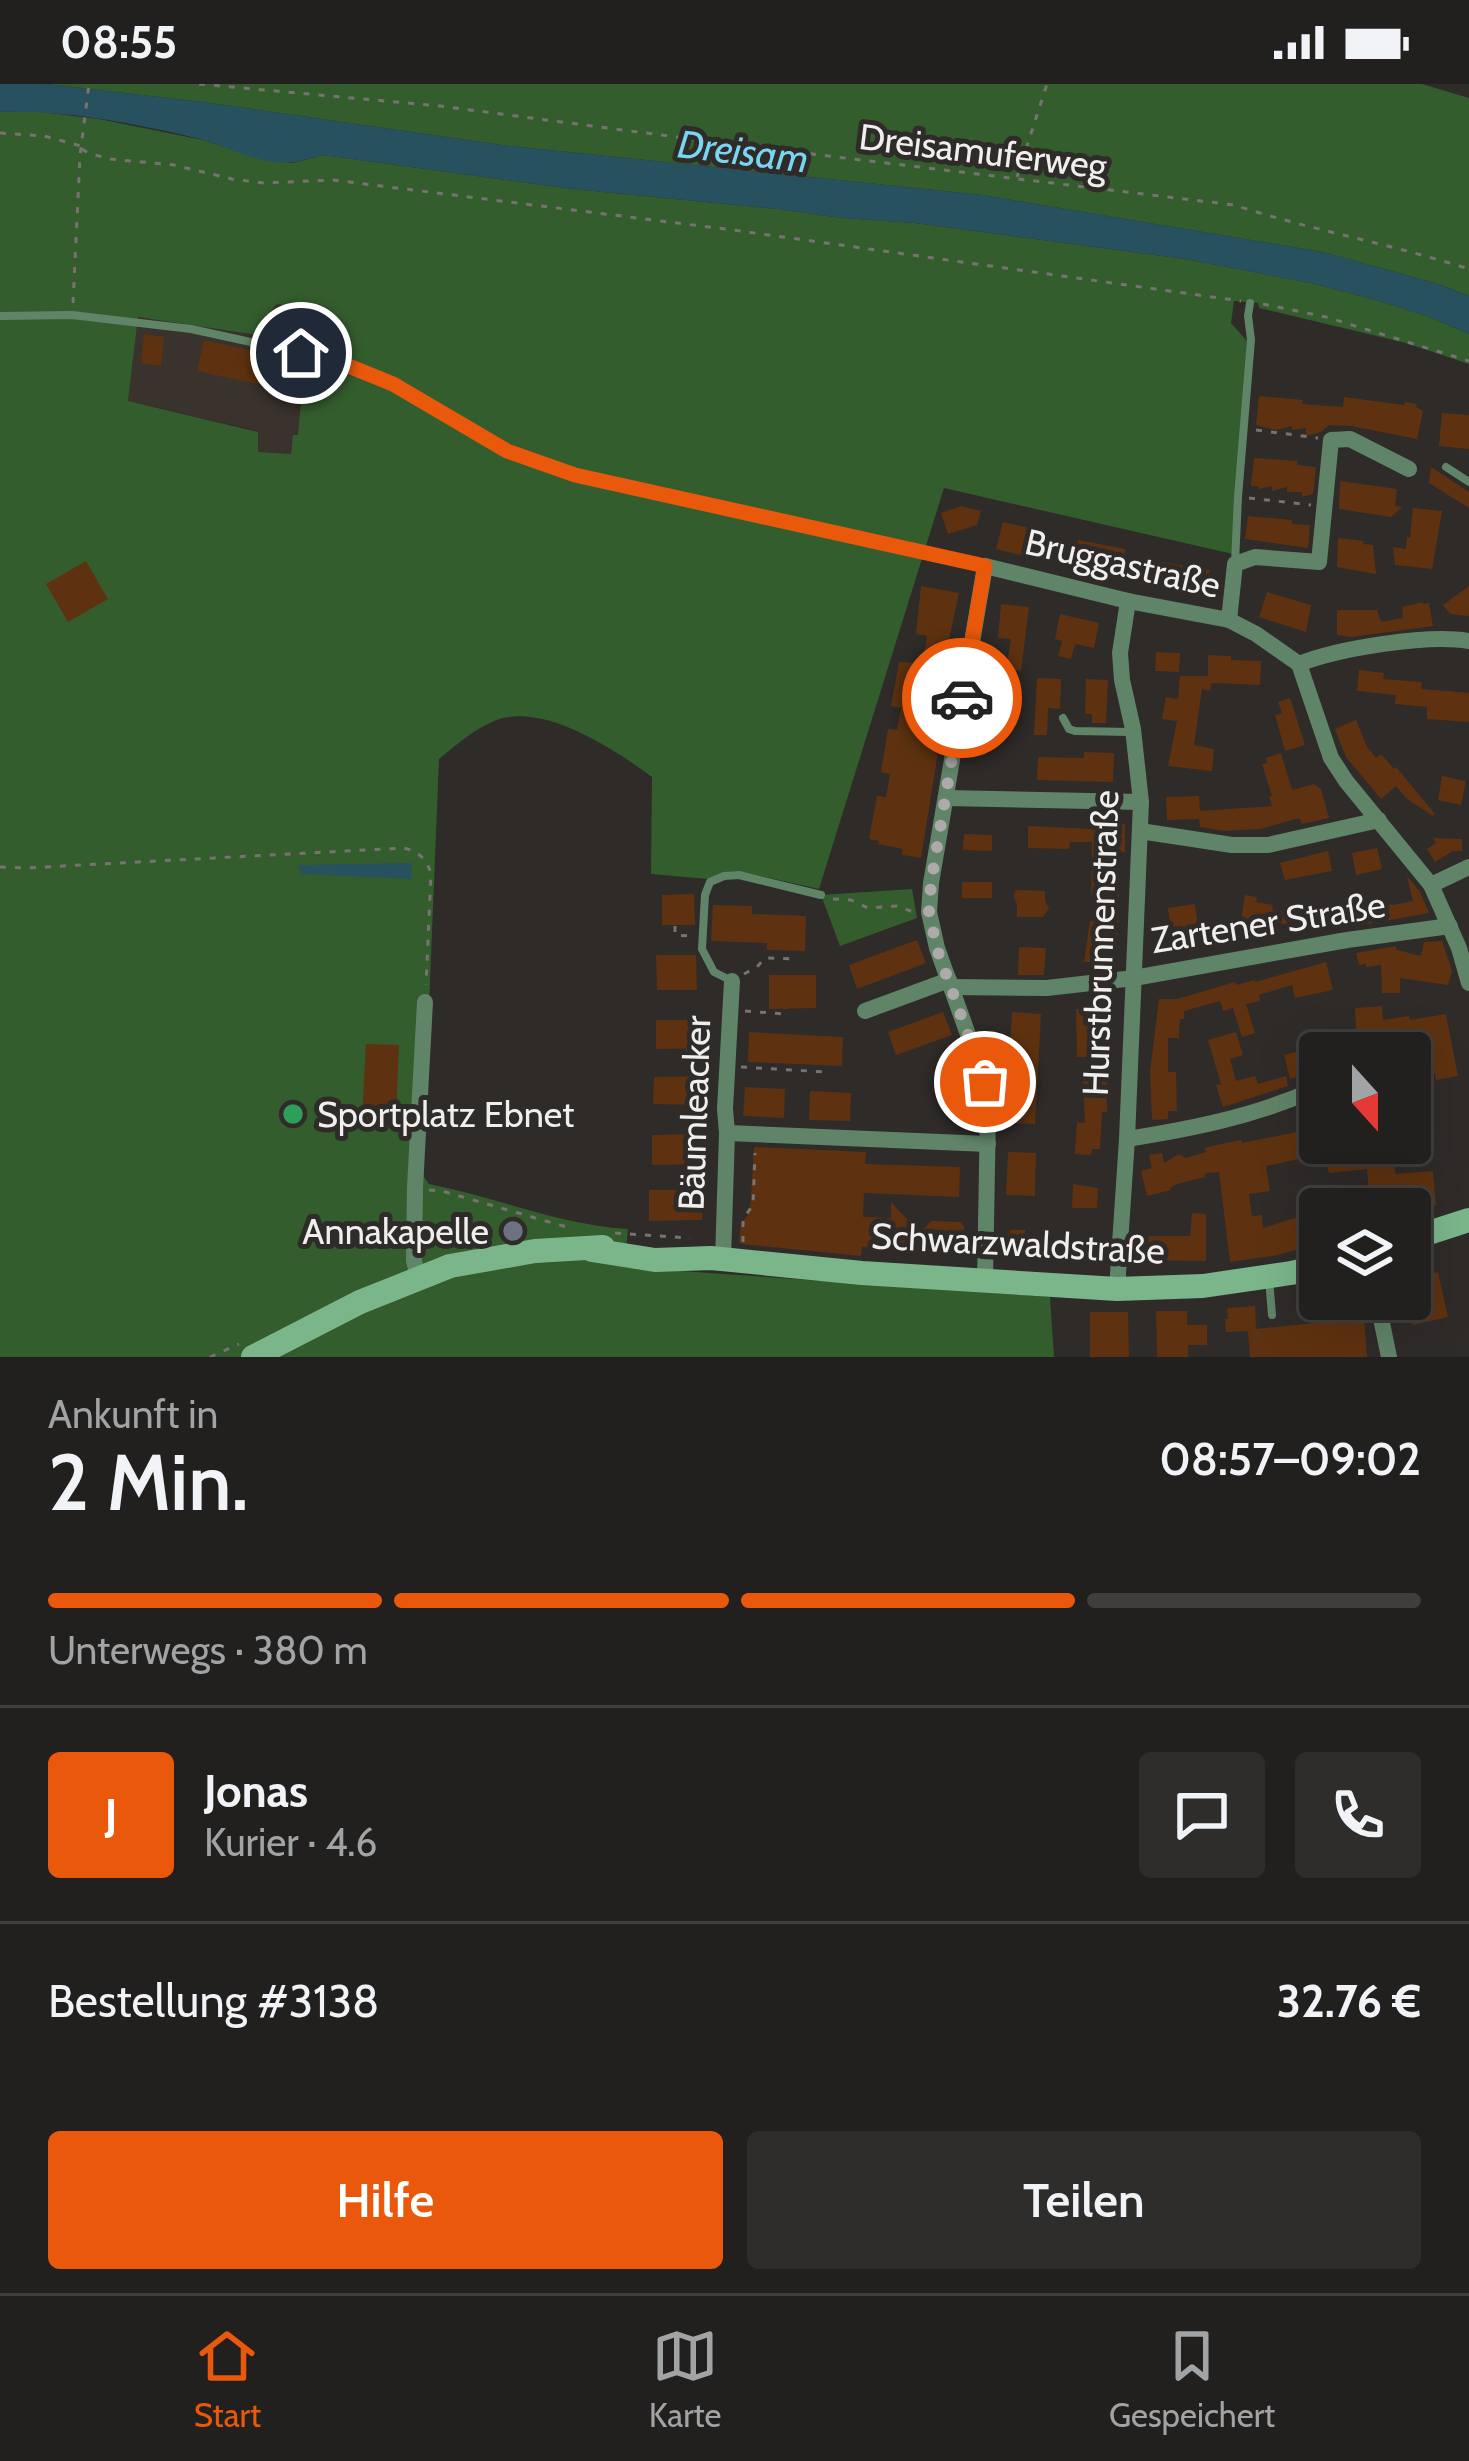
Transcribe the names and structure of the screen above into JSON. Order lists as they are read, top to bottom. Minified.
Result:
{"streets":{"main road":["Schwarzwaldstraße"],"street":["Bruggastraße","Zartener Straße","Hurstbrunnenstraße","Bäumleacker"],"path":["Dreisamuferweg"]},"crossings":[["Bruggastraße","Hurstbrunnenstraße"],["Zartener Straße","Hurstbrunnenstraße"],["Hurstbrunnenstraße","Schwarzwaldstraße"],["Bäumleacker","Schwarzwaldstraße"]],"water":["Dreisam"],"places":["Sportplatz Ebnet","Annakapelle"],"north":"bottom","page":{"status":"08:55","heading":["2 Min.","Ankunft in","08:57–09:02"],"panel":["Jonas","Kurier · 4.6","Bestellung #3138","32.76 €"],"bar":"Unterwegs · 380 m","round":"J","buttons":["Hilfe","Teilen"],"tabs":["Start","Karte","Gespeichert"]}}
